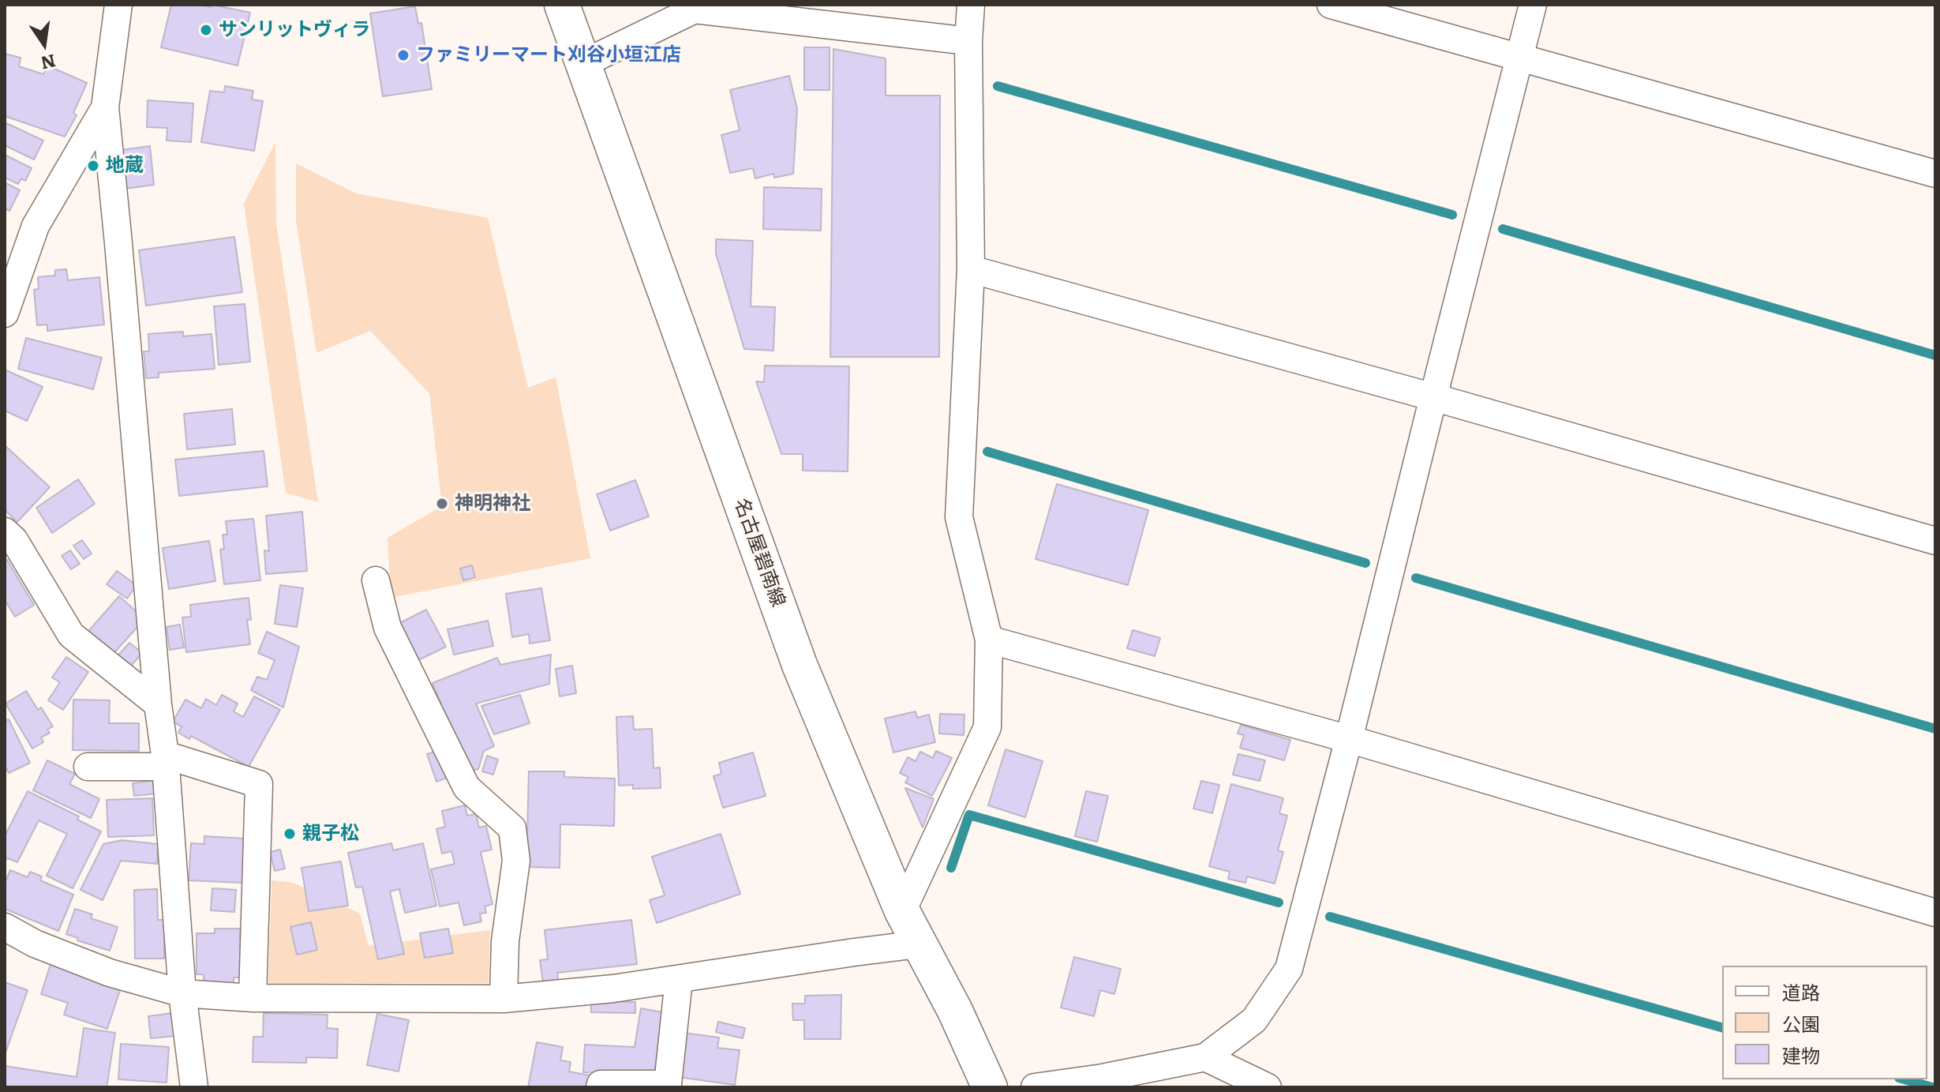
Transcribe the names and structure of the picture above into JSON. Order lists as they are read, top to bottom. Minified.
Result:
{"streets":{"main road":["名古屋碧南線"]},"places":["サンリットヴィラ","ファミリーマート刈谷小垣江店","地蔵","神明神社","親子松"],"legend":["道路","公園","建物"],"north":"bottom"}
